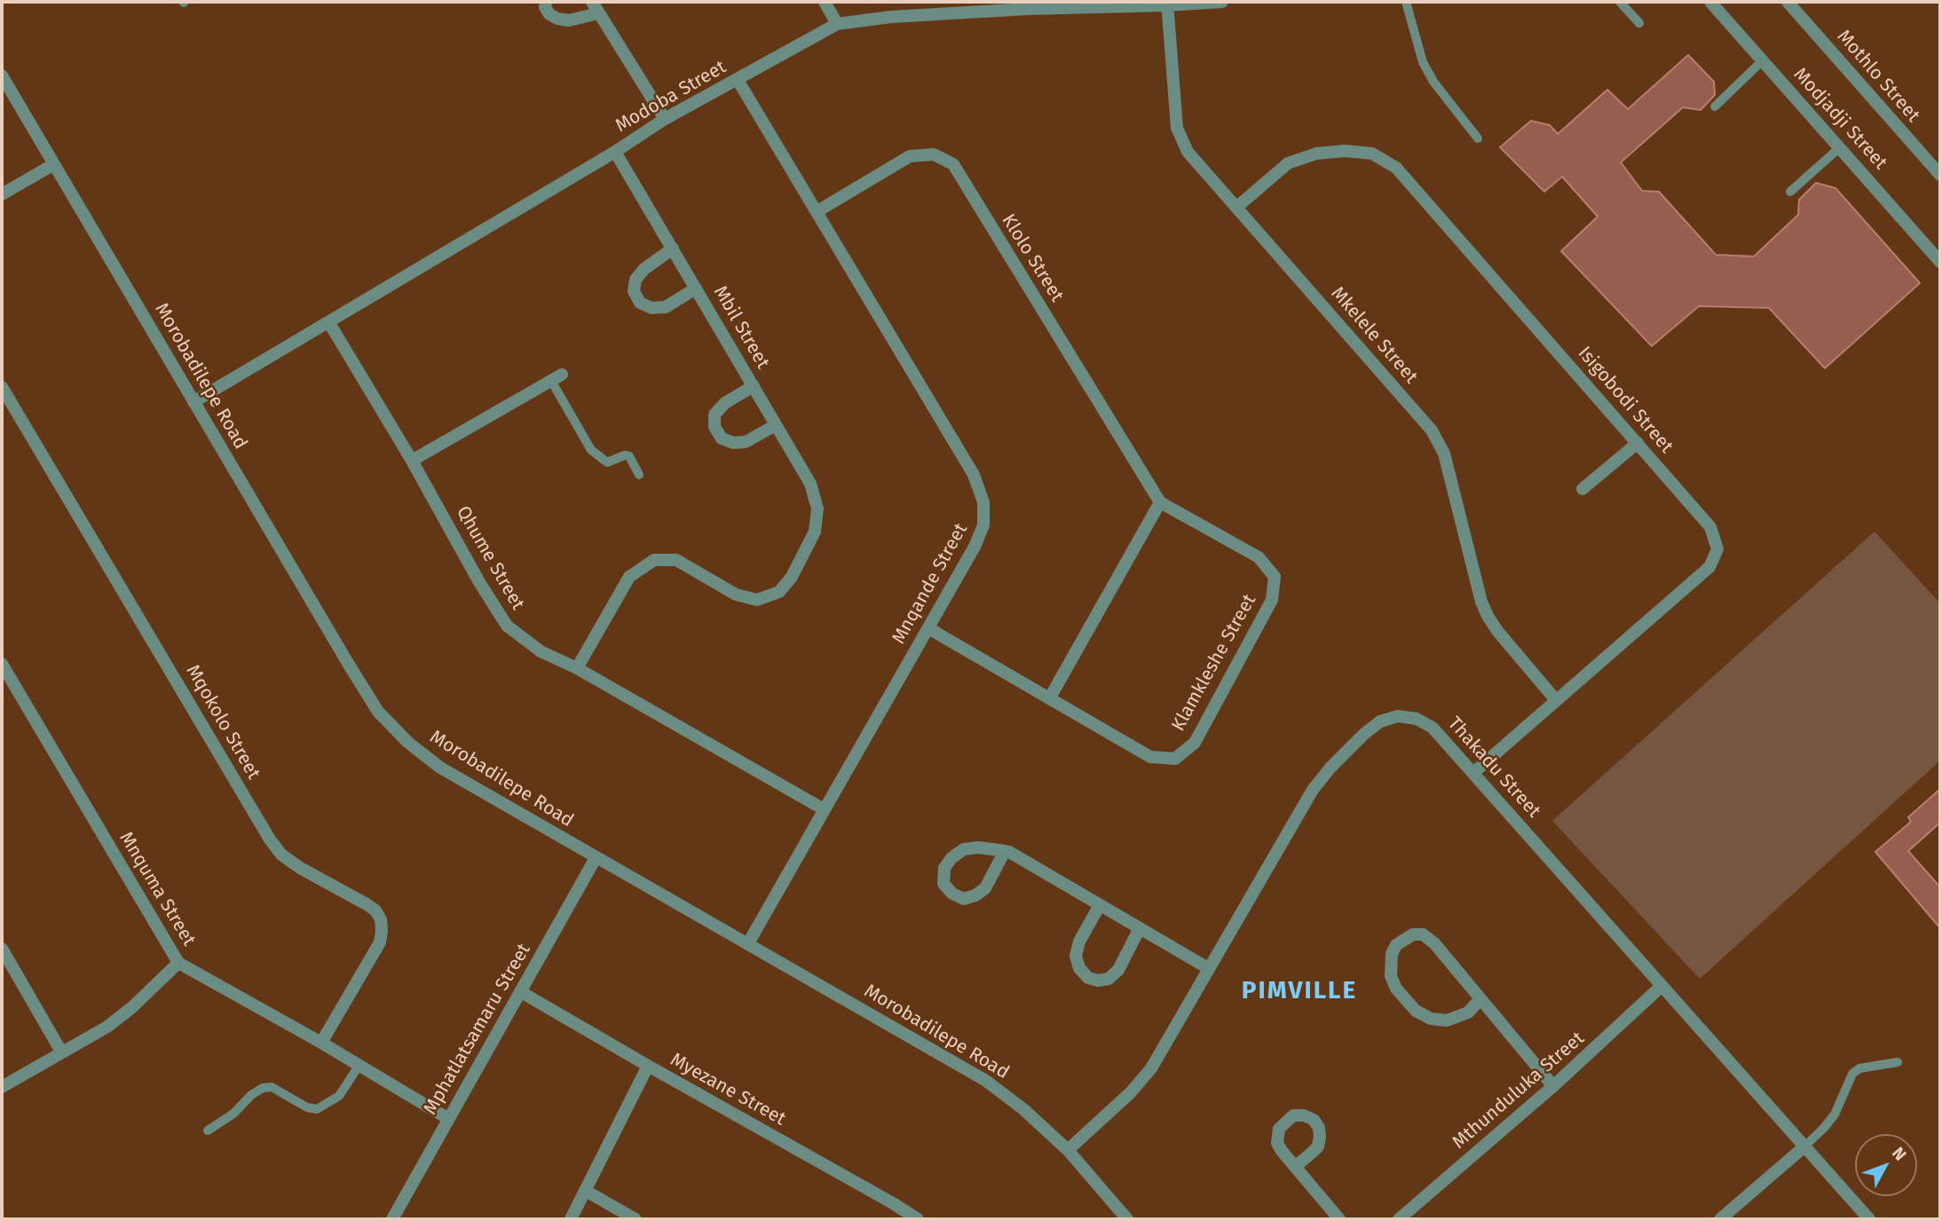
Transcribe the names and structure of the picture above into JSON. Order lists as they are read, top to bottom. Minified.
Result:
{"streets":{"street":["Mothlo Street","Modoba Street","Modjadji Street","Klolo Street","Mbil Street","Mkelele Street","Morobadilepe Road","Isigobodi Street","Qhume Street","Mnqande Street","Klamkleshe Street","Mqokolo Street","Thakadu Street","Mnquma Street","Mphatlatsamaru Street","Myezane Street","Mthunduluka Street"]},"crossings":[["Modoba Street","Mbil Street"],["Modoba Street","Mkelele Street"],["Modoba Street","Morobadilepe Road"],["Modoba Street","Qhume Street"],["Modoba Street","Mnqande Street"],["Klolo Street","Mnqande Street"],["Klolo Street","Klamkleshe Street"],["Mbil Street","Qhume Street"],["Mkelele Street","Isigobodi Street"],["Morobadilepe Road","Mnqande Street"],["Morobadilepe Road","Thakadu Street"],["Morobadilepe Road","Mphatlatsamaru Street"],["Isigobodi Street","Thakadu Street"],["Qhume Street","Mnqande Street"],["Mnqande Street","Klamkleshe Street"],["Mqokolo Street","Mnquma Street"],["Thakadu Street","Mthunduluka Street"],["Mnquma Street","Mphatlatsamaru Street"],["Mphatlatsamaru Street","Myezane Street"]],"districts":["PIMVILLE"],"north":"top right"}
